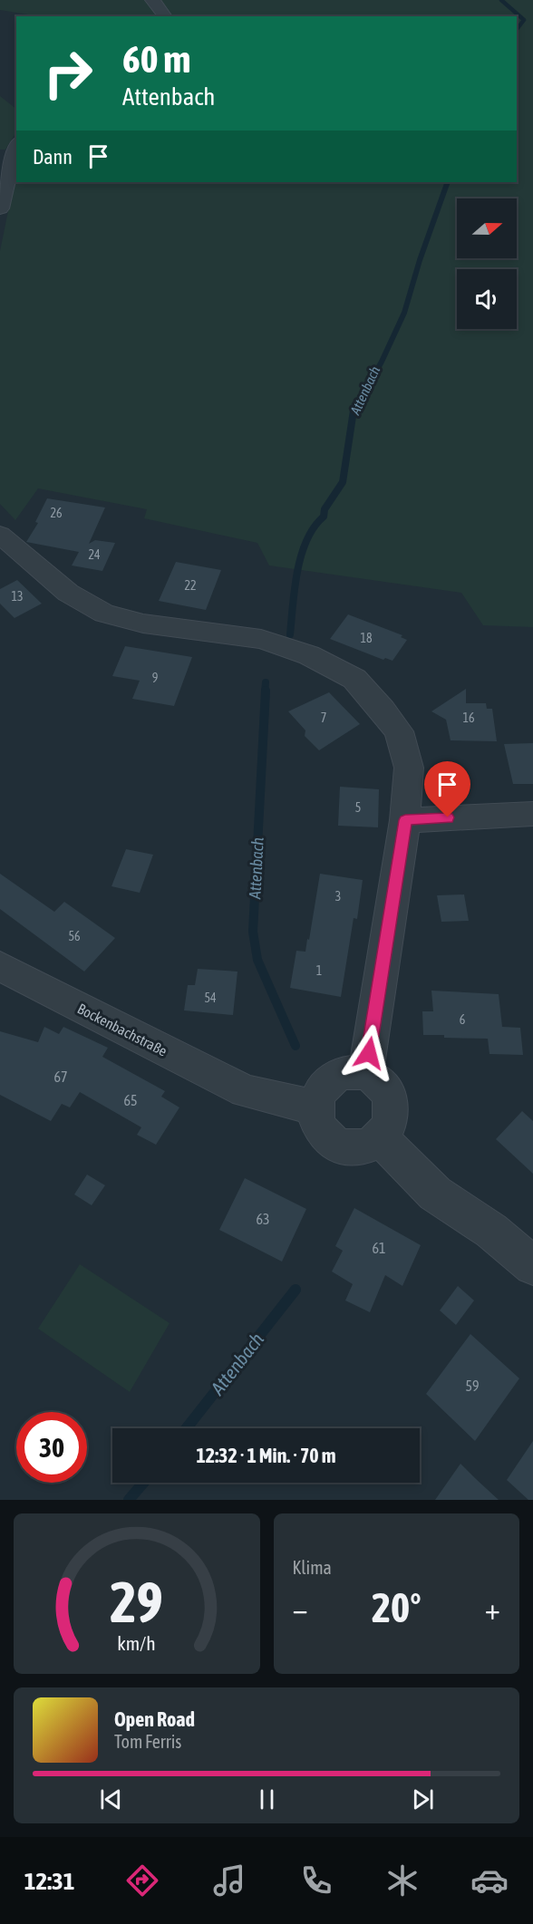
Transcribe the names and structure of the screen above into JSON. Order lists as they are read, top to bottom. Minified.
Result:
{"streets":{"street":["Bockenbachstraße"]},"water":["Attenbach"],"house_numbers":["26","24","22","13","18","9","7","16","5","3","56","1","54","6","67","65","63","61","59"],"north":"right","page":{"turn":["60 m","Attenbach"],"then":"Dann","limit":"30","trip":"12:32 · 1 Min. · 70 m","tile":"Klima","heat":["−","20°","+"],"song":["Open Road","Tom Ferris"],"tabs":"12:31","gauge":["29","km/h"]}}
